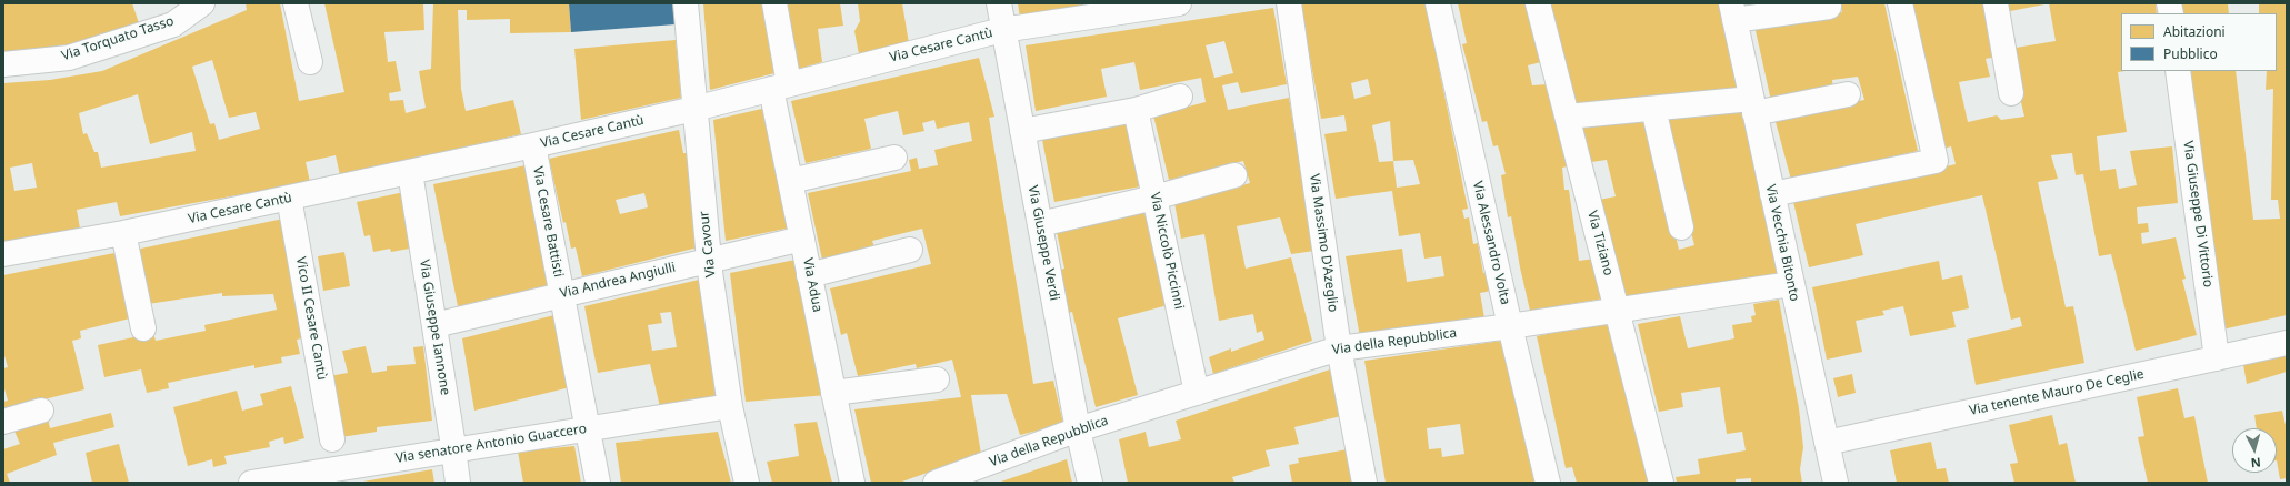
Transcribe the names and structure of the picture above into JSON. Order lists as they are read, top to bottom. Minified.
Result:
{"streets":{"street":["Via Torquato Tasso","Via Cesare Cantù","Via Giuseppe Di Vittorio","Via Cesare Battisti","Via Giuseppe Verdi","Via Massimo D'Azeglio","Via Alessandro Volta","Via Tiziano","Via Vecchia Bitonto","Via Cavour","Via Niccolò Piccinni","Via Andrea Angiulli","Via Adua","Vico II Cesare Cantù","Via Giuseppe Iannone","Via della Repubblica","Via tenente Mauro De Ceglie","Via senatore Antonio Guaccero"]},"crossings":[["Via Cesare Cantù","Via Cesare Battisti"],["Via Cesare Cantù","Via Giuseppe Verdi"],["Via Cesare Cantù","Via Cavour"],["Via Cesare Cantù","Via Adua"],["Via Cesare Cantù","Vico II Cesare Cantù"],["Via Cesare Cantù","Via Giuseppe Iannone"],["Via Giuseppe Di Vittorio","Via tenente Mauro De Ceglie"],["Via Cesare Battisti","Via Andrea Angiulli"],["Via Cesare Battisti","Via senatore Antonio Guaccero"],["Via Giuseppe Verdi","Via della Repubblica"],["Via Massimo D'Azeglio","Via della Repubblica"],["Via Alessandro Volta","Via della Repubblica"],["Via Tiziano","Via della Repubblica"],["Via Vecchia Bitonto","Via della Repubblica"],["Via Vecchia Bitonto","Via tenente Mauro De Ceglie"],["Via Cavour","Via Andrea Angiulli"],["Via Cavour","Via senatore Antonio Guaccero"],["Via Niccolò Piccinni","Via della Repubblica"],["Via Andrea Angiulli","Via Adua"],["Via Andrea Angiulli","Via Giuseppe Iannone"],["Via Giuseppe Iannone","Via senatore Antonio Guaccero"]],"legend":["Abitazioni","Pubblico"],"north":"bottom"}
